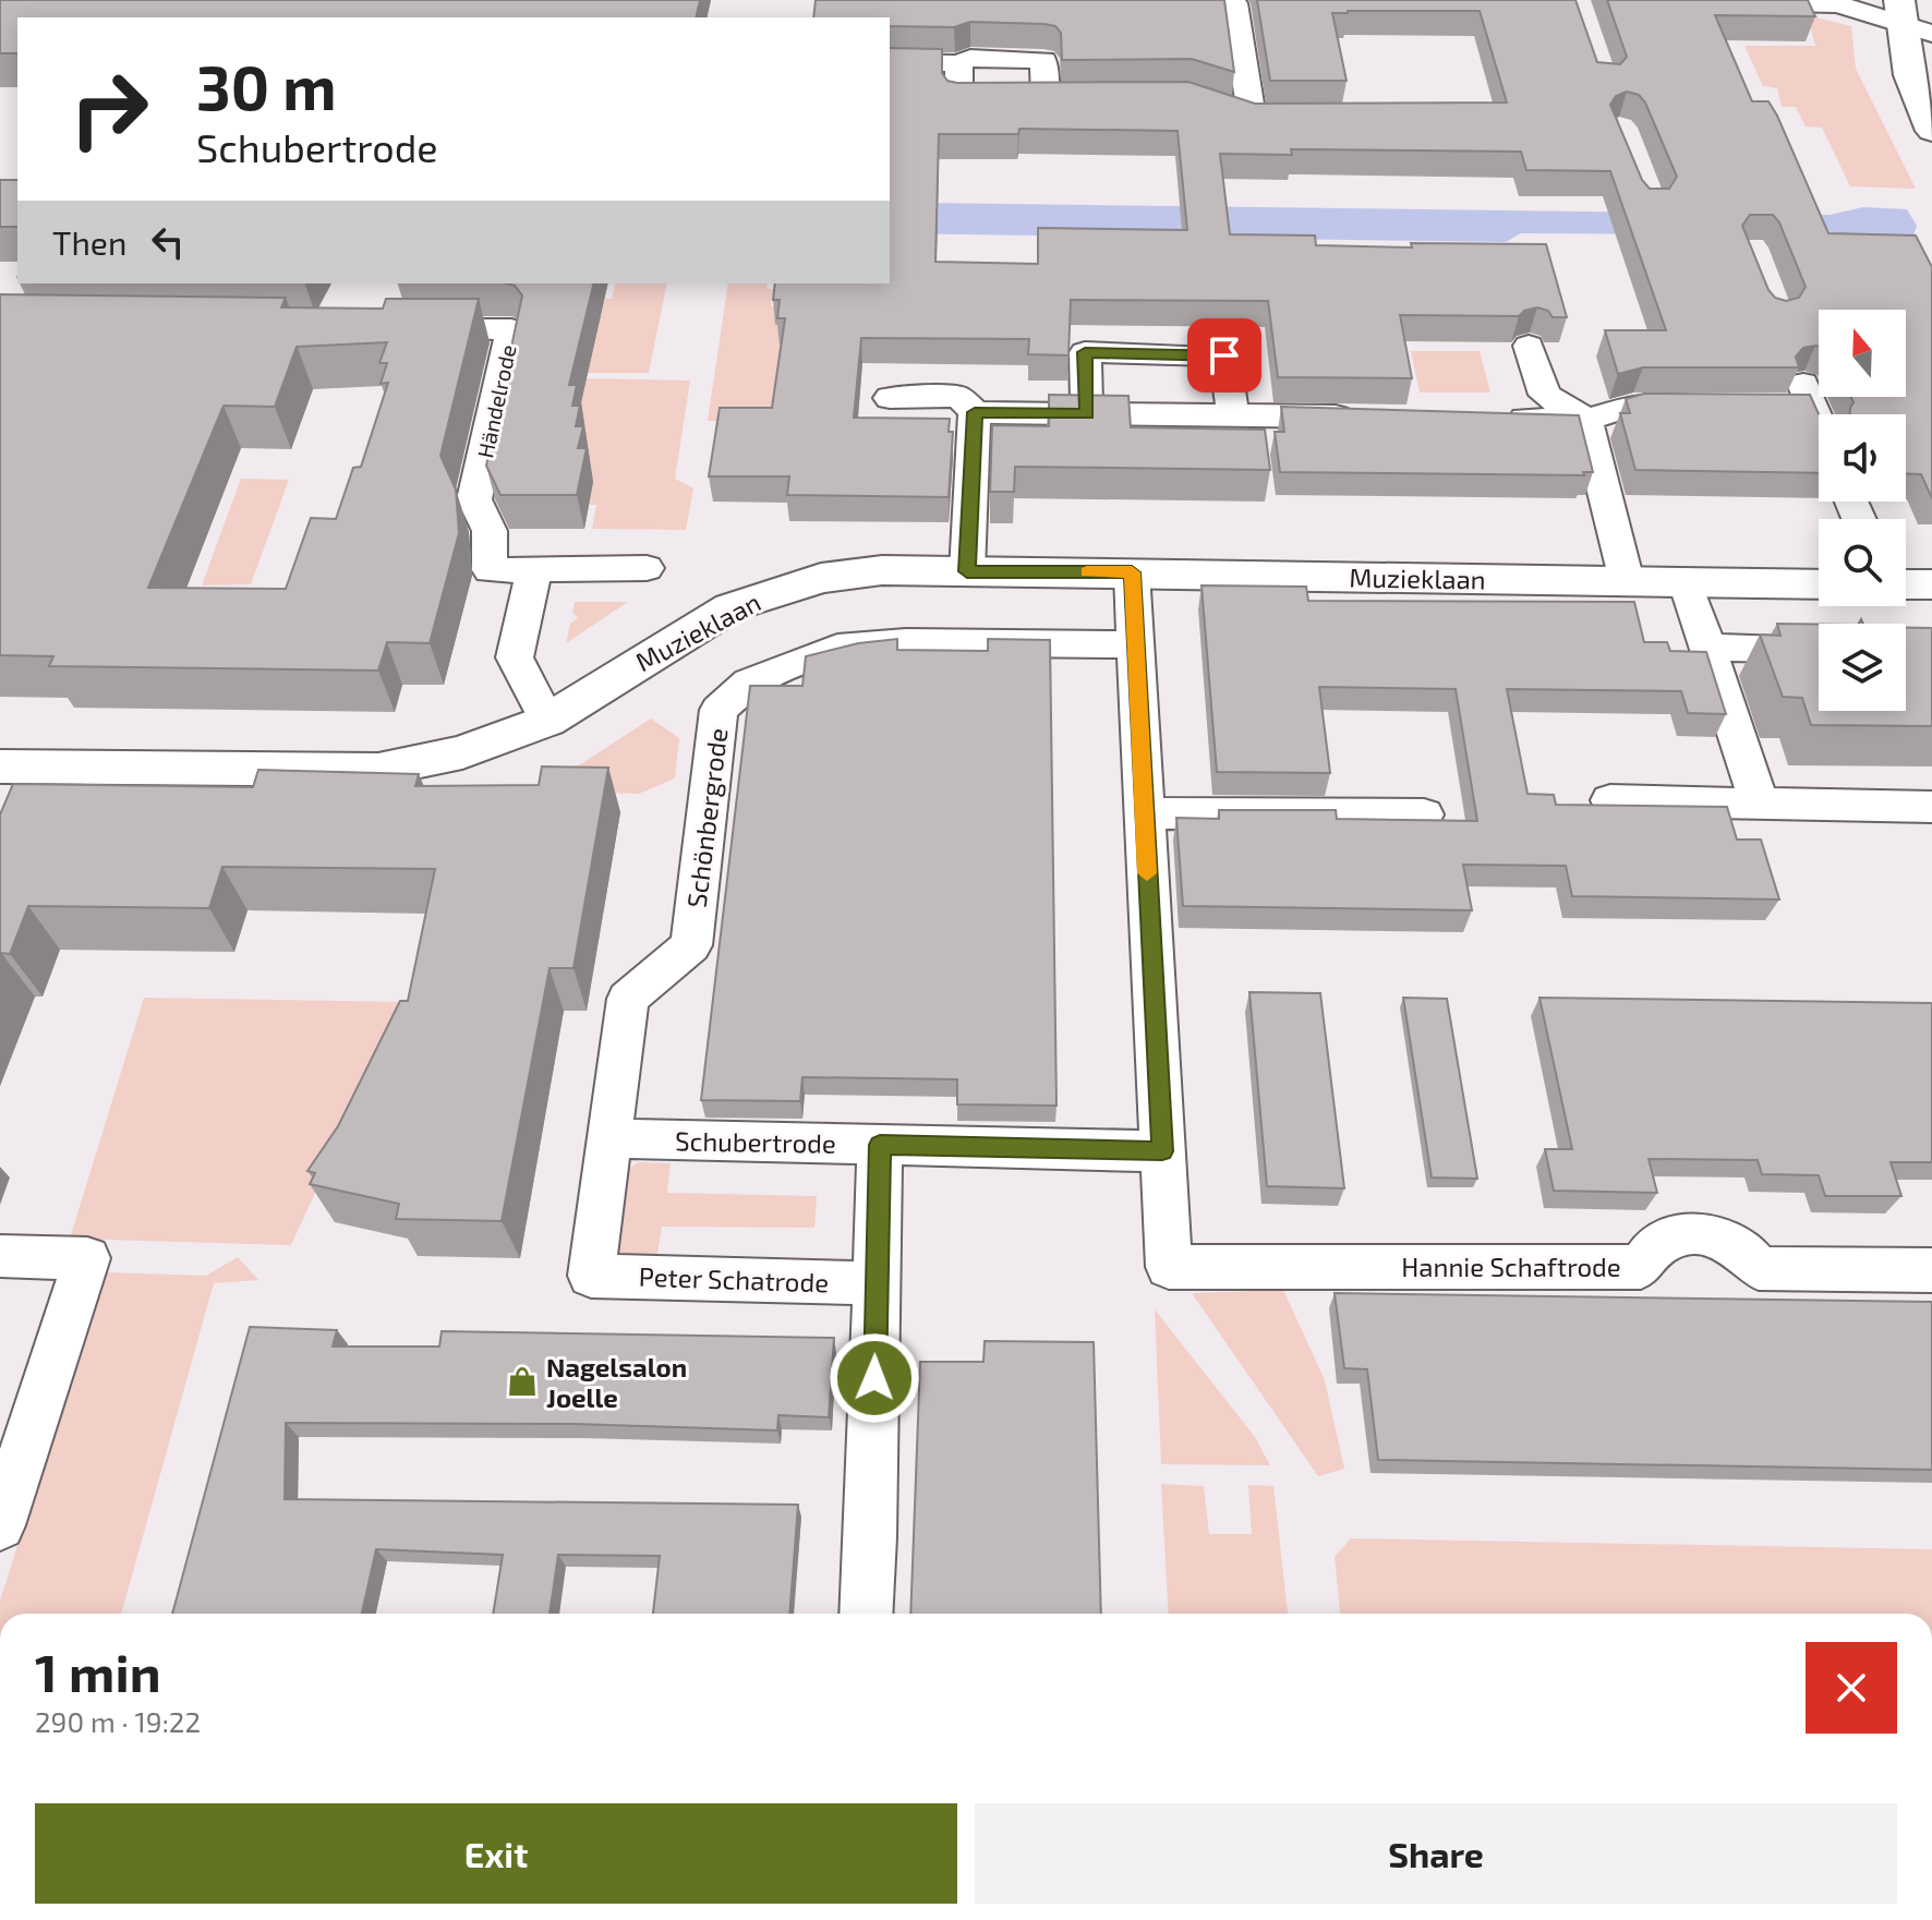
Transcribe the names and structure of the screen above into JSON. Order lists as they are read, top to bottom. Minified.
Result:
{"streets":{"street":["Händelrode","Muzieklaan","Schönbergrode","Schubertrode","Hannie Schaftrode","Peter Schatrode"]},"crossings":[["Schönbergrode","Schubertrode"],["Schönbergrode","Peter Schatrode"],["Schubertrode","Hannie Schaftrode"]],"places":{"shop":["Nagelsalon Joelle"]},"north":"top","page":{"turn":["30 m","Schubertrode"],"then":"Then","heading":["1 min","290 m · 19:22"],"buttons":["Exit","Share"]}}
